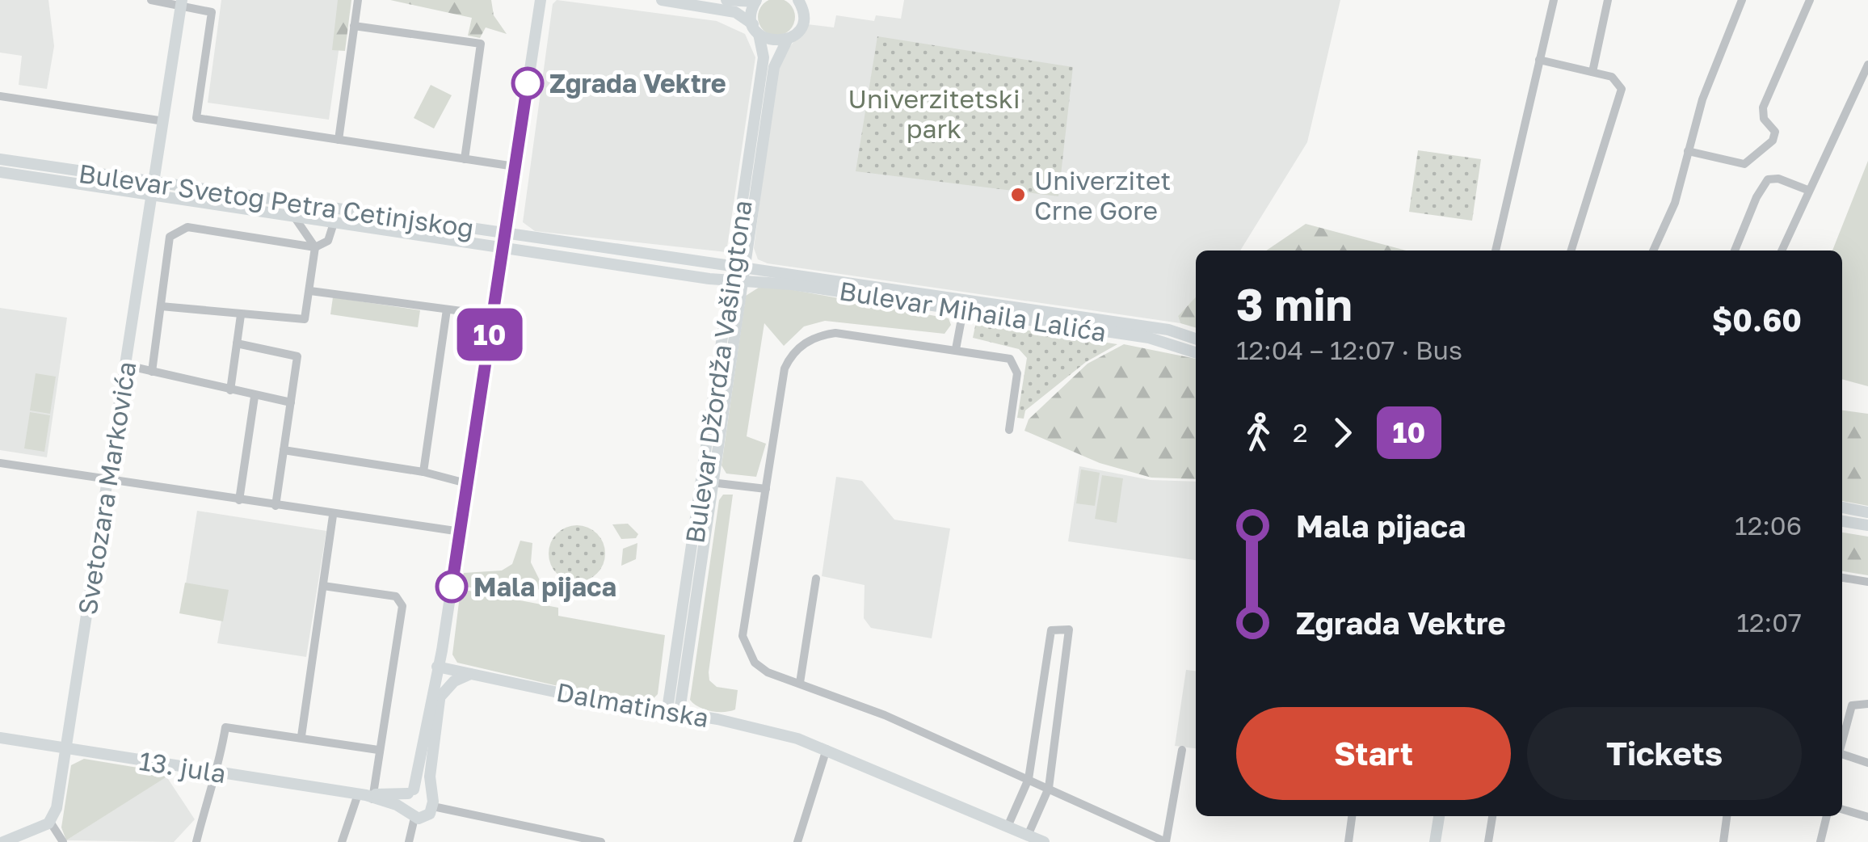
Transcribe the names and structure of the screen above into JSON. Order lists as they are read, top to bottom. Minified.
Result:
{"streets":{"main road":["Bulevar Svetog Petra Cetinjskog","Bulevar Mihaila Lalića","Bulevar Džordža Vašingtona","Svetozara Markovića","Dalmatinska","13. jula"]},"crossings":[["Bulevar Svetog Petra Cetinjskog","Bulevar Mihaila Lalića"],["Bulevar Svetog Petra Cetinjskog","Bulevar Džordža Vašingtona"],["Bulevar Svetog Petra Cetinjskog","Svetozara Markovića"],["Bulevar Mihaila Lalića","Bulevar Džordža Vašingtona"],["Bulevar Džordža Vašingtona","Dalmatinska"],["Svetozara Markovića","13. jula"]],"parks":["Univerzitetski park"],"places":["Zgrada Vektre","Univerzitet Crne Gore","Mala pijaca"],"lines":["bus line 10"],"page":{"on_map":"10","heading":["3 min","12:04 – 12:07 · Bus","$0.60"],"legs":["2","10"],"list":[{"name":"Mala pijaca","value":"12:06"},{"name":"Zgrada Vektre","value":"12:07"}],"buttons":["Start","Tickets"]}}
